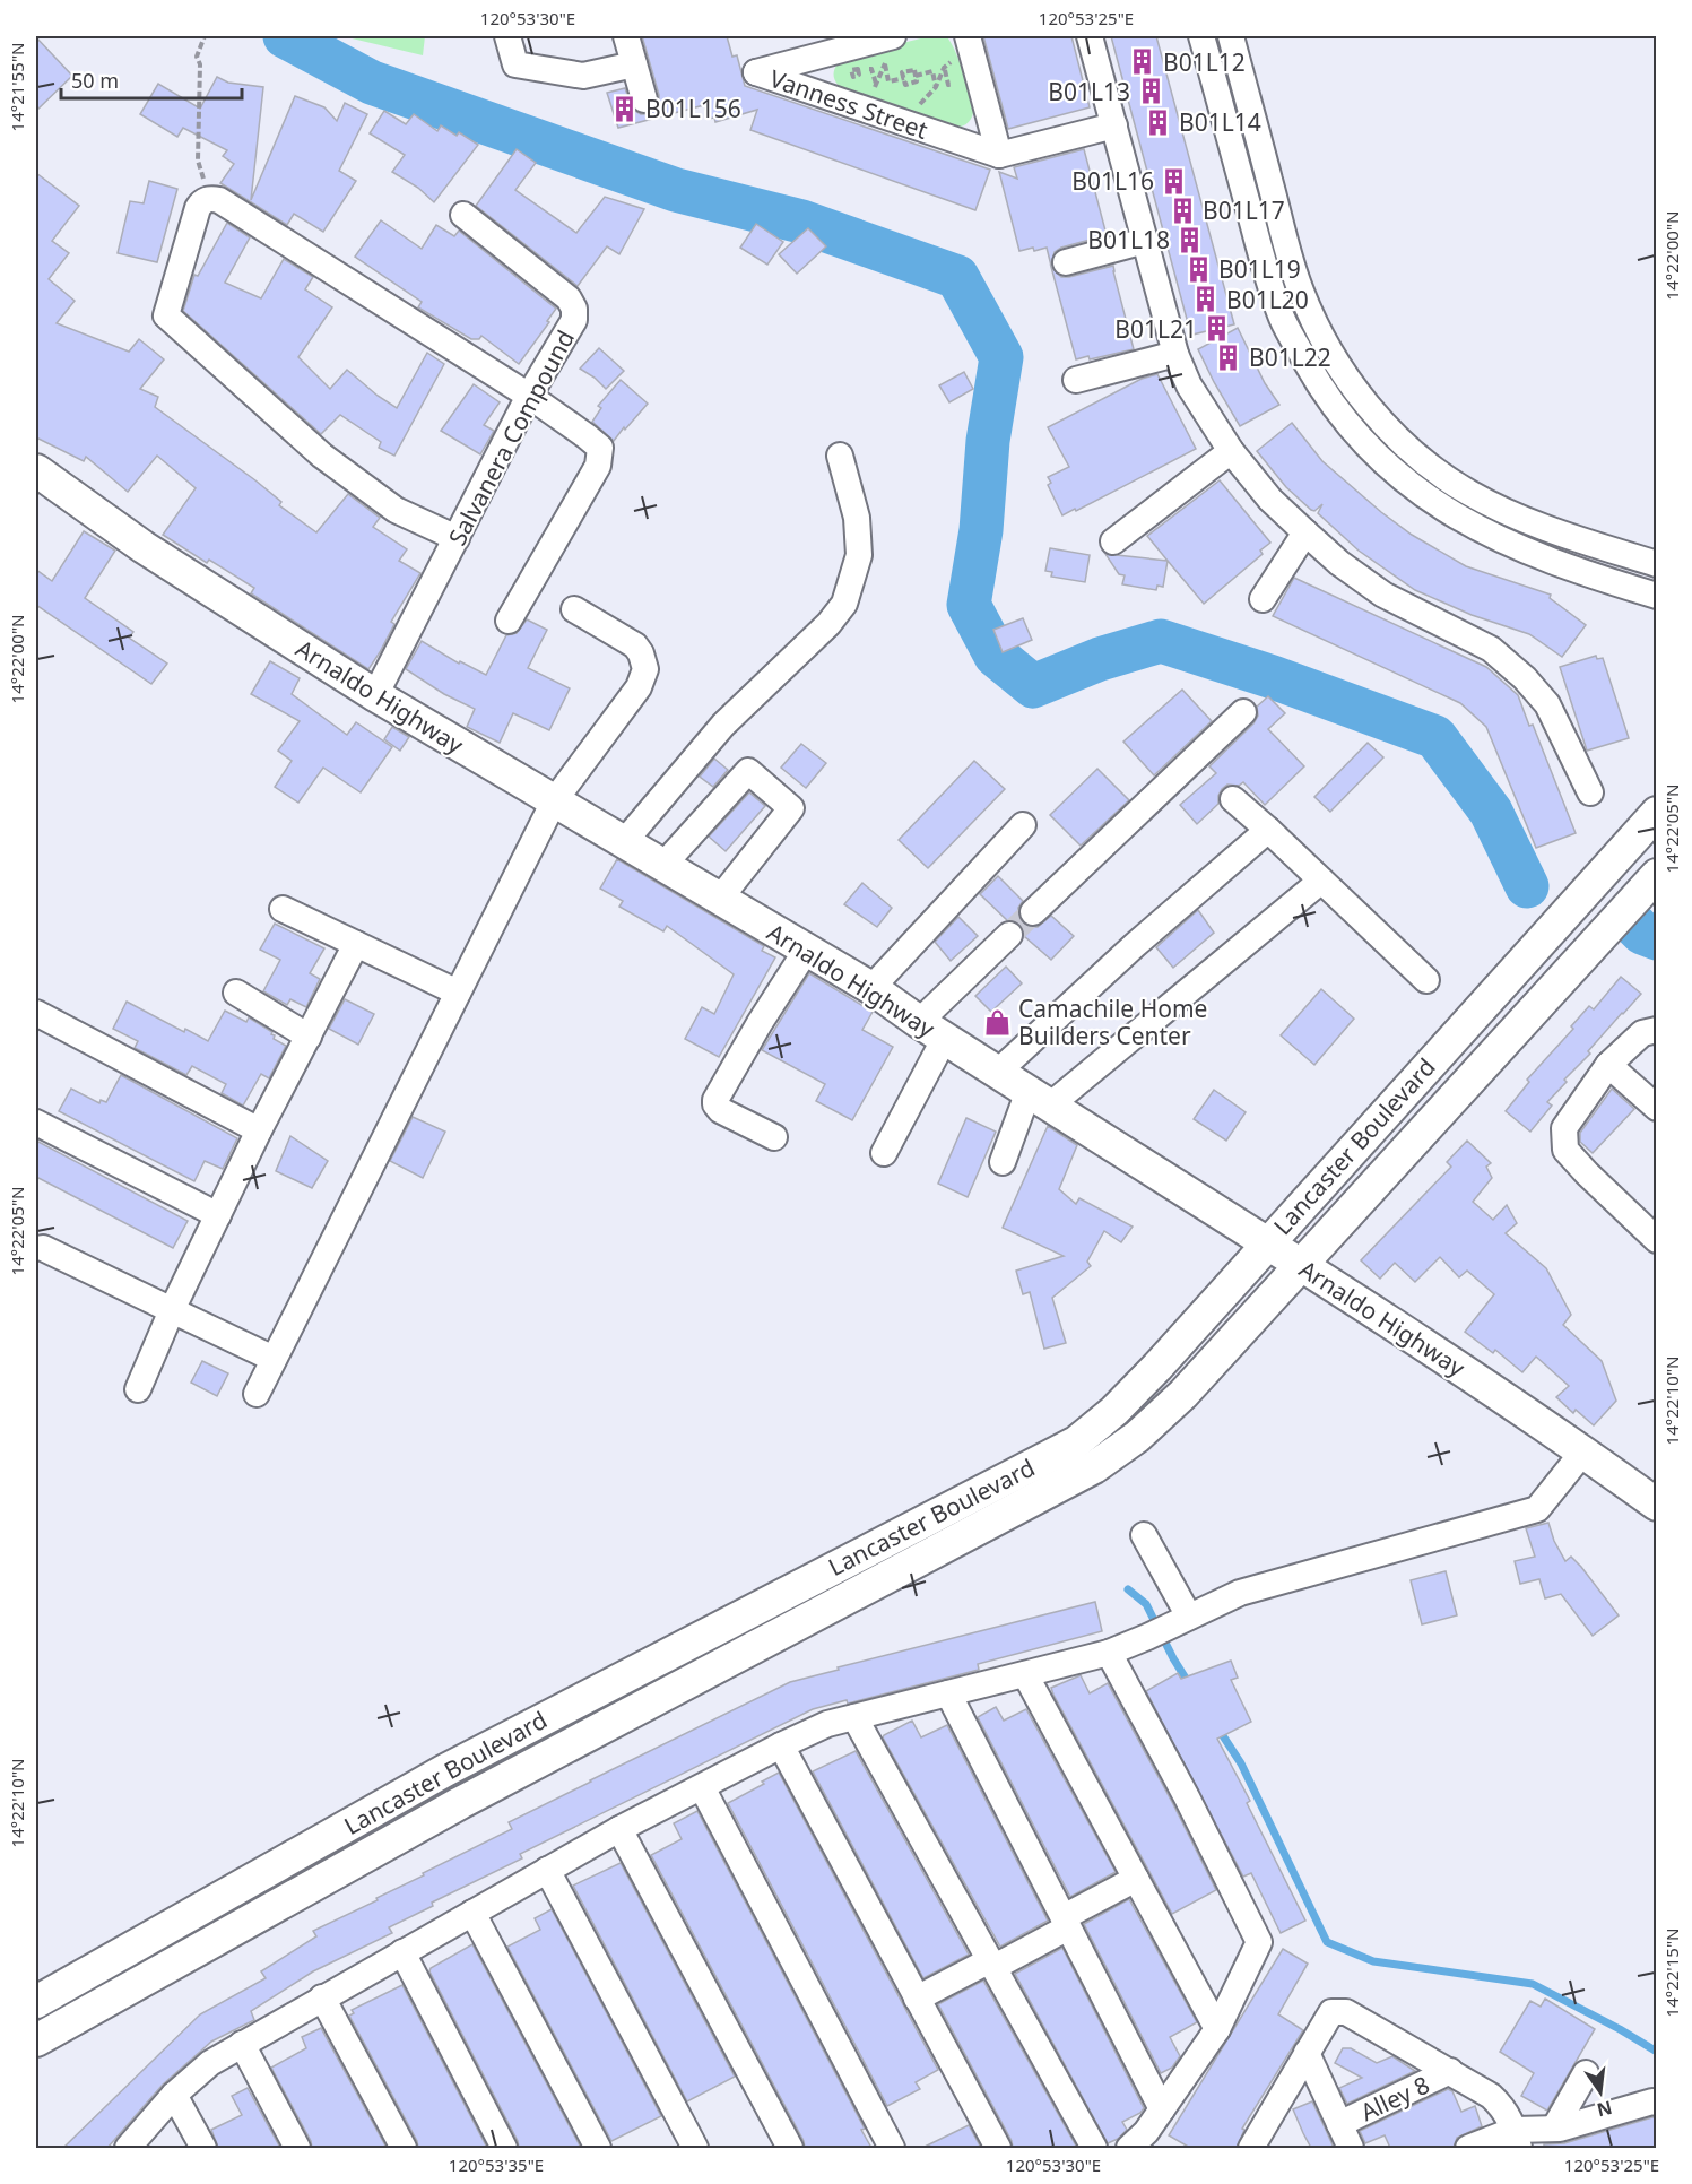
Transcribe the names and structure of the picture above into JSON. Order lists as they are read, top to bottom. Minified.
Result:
{"streets":{"main road":["Arnaldo Highway","Lancaster Boulevard"],"street":["Vanness Street","Salvanera Compound","Alley 8"]},"crossings":[["Salvanera Compound","Arnaldo Highway"],["Arnaldo Highway","Lancaster Boulevard"]],"places":{"building":["B01L12","B01L13","B01L156","B01L14","B01L16","B01L17","B01L18","B01L19","B01L20","B01L21","B01L22"],"shop":["Camachile Home Builders Center"]},"scale_bar":"50 m","north":"bottom","coordinates":["120°53'30\"E","120°53'25\"E","14°21'55\"N","14°22'00\"N","14°22'05\"N","14°22'10\"N","14°22'15\"N","120°53'35\"E"]}
